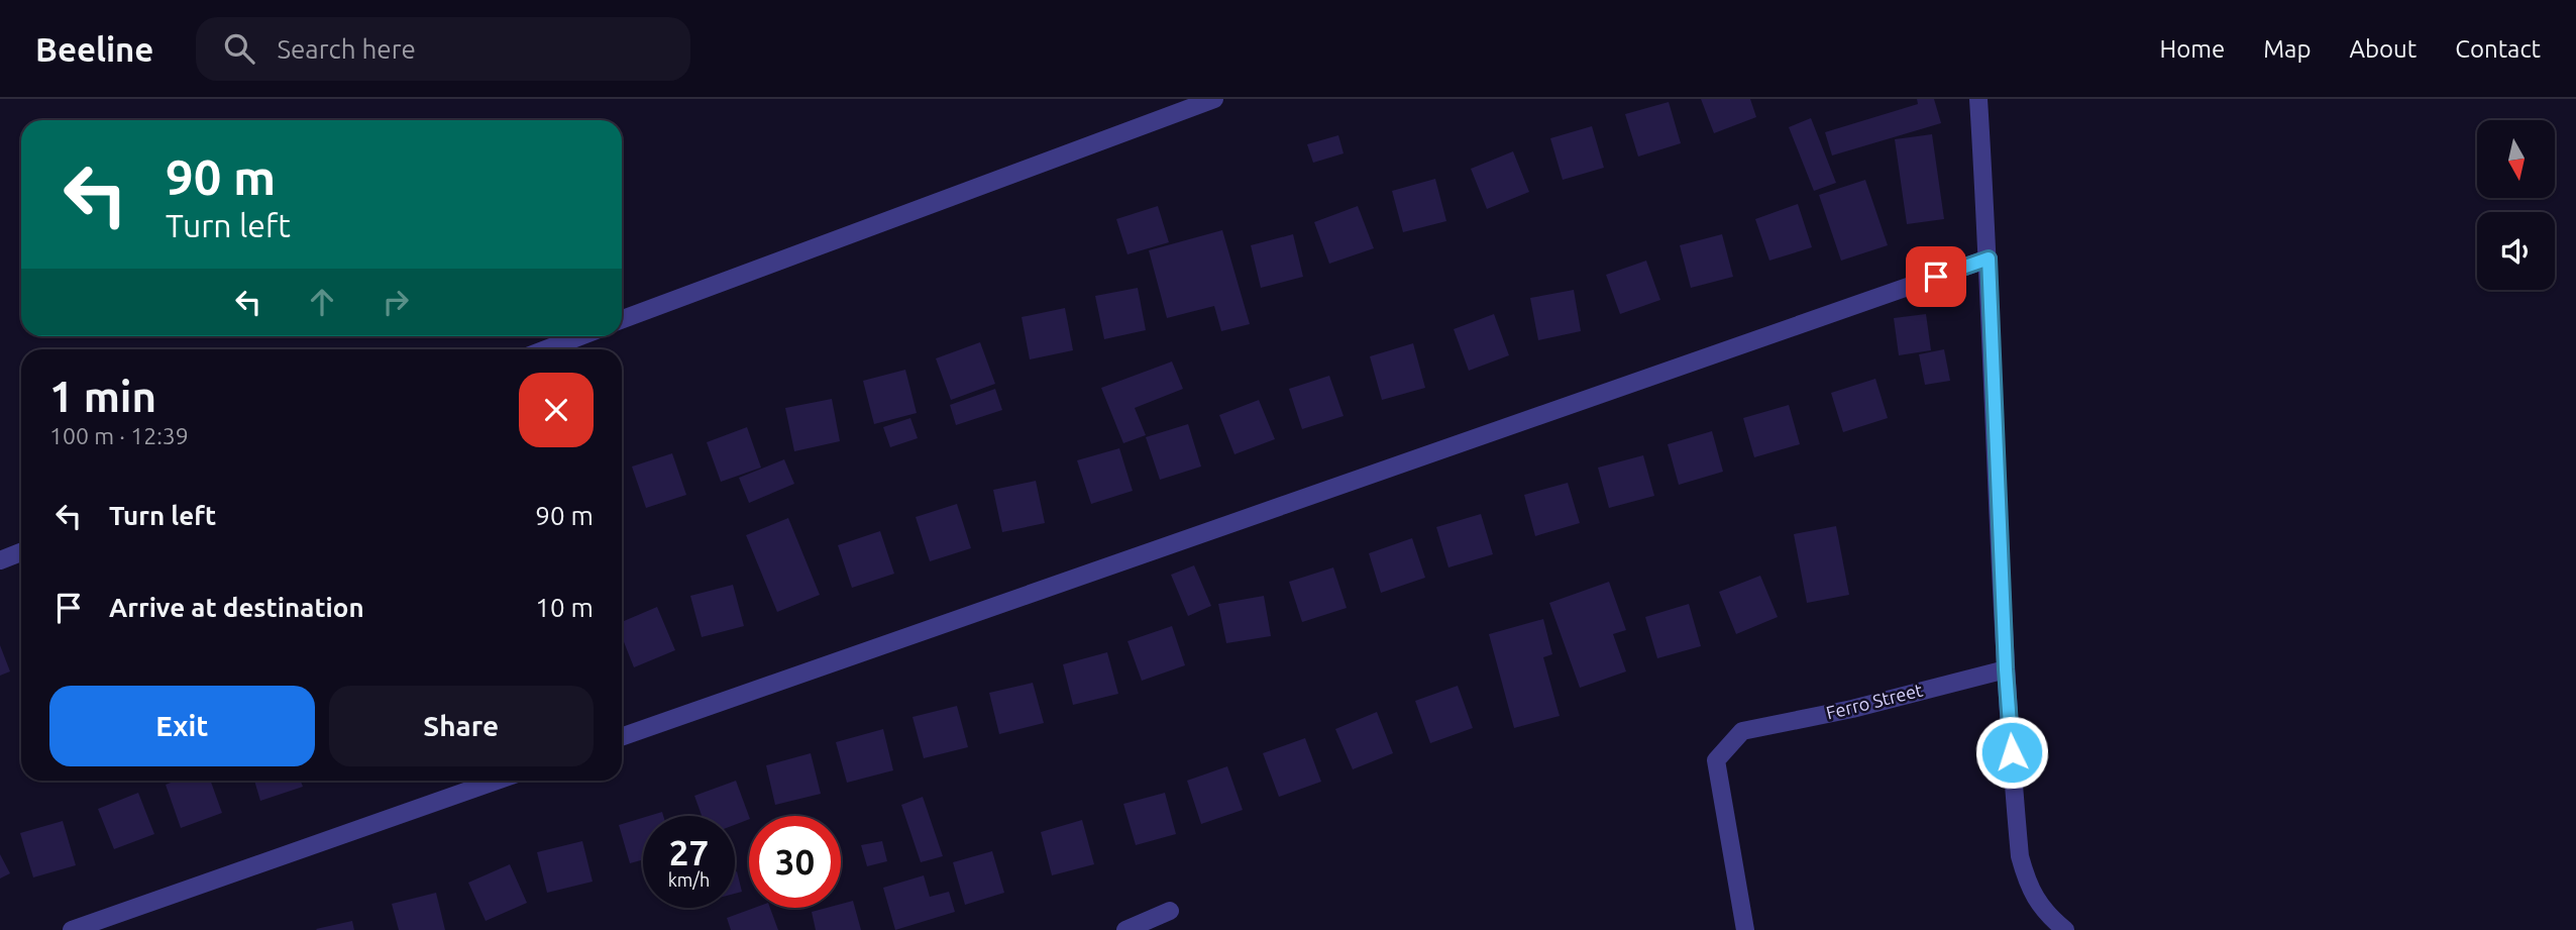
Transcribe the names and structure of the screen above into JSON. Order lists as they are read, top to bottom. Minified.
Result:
{"streets":{"street":["Ferro Street"]},"north":"bottom","page":{"header":"Beeline","search":"Search here","nav":["Home","Map","About","Contact"],"turn":["90 m","Turn left"],"heading":["1 min","100 m · 12:39"],"list":[{"name":"Turn left","value":"90 m"},{"name":"Arrive at destination","value":"10 m"}],"buttons":["Exit","Share"],"speed":"27 km/h","limit":"30"}}
